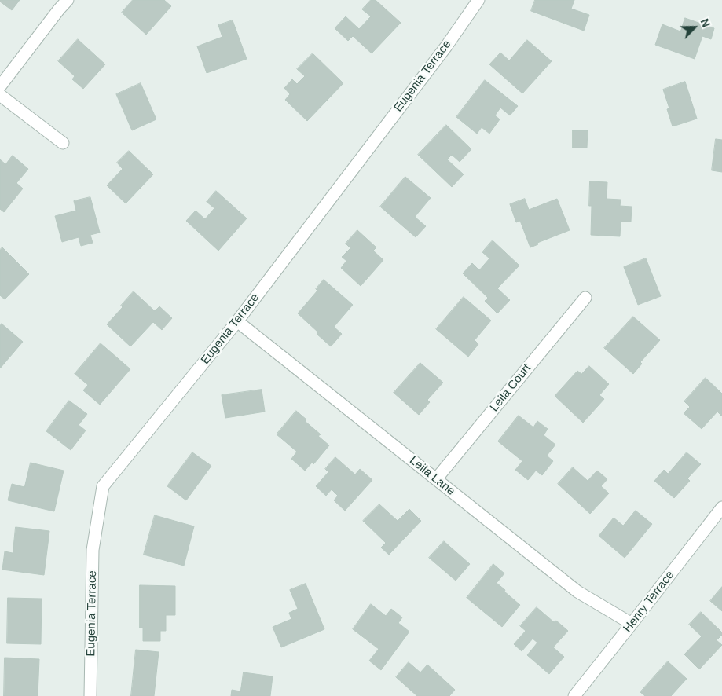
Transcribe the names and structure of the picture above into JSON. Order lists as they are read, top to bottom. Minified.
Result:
{"streets":{"street":["Eugenia Terrace","Leila Court","Leila Lane","Henry Terrace"]},"crossings":[["Eugenia Terrace","Leila Lane"],["Leila Court","Leila Lane"],["Leila Lane","Henry Terrace"]],"north":"top right"}
